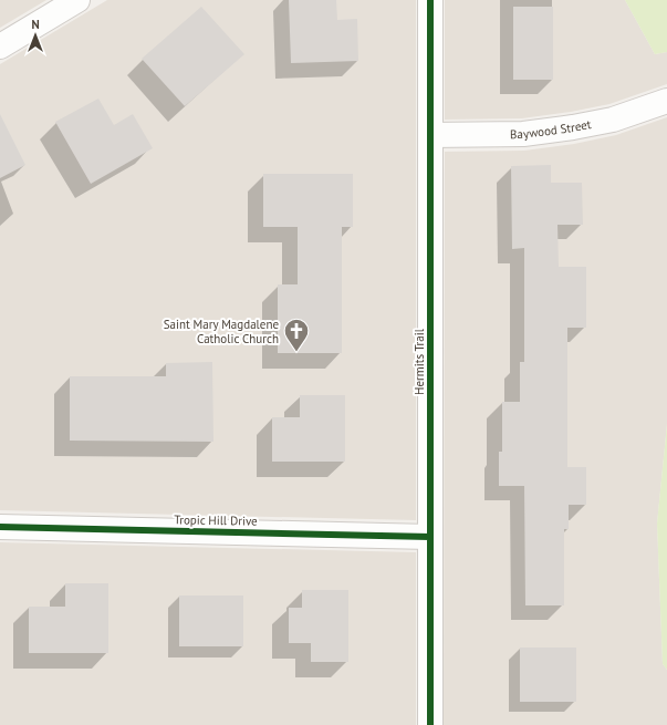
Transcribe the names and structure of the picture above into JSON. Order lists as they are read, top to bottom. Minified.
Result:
{"streets":{"street":["Baywood Street","Hermits Trail","Tropic Hill Drive"]},"crossings":[["Baywood Street","Hermits Trail"],["Hermits Trail","Tropic Hill Drive"]],"places":{"church":["Saint Mary Magdalene Catholic Church"]},"north":"top"}
